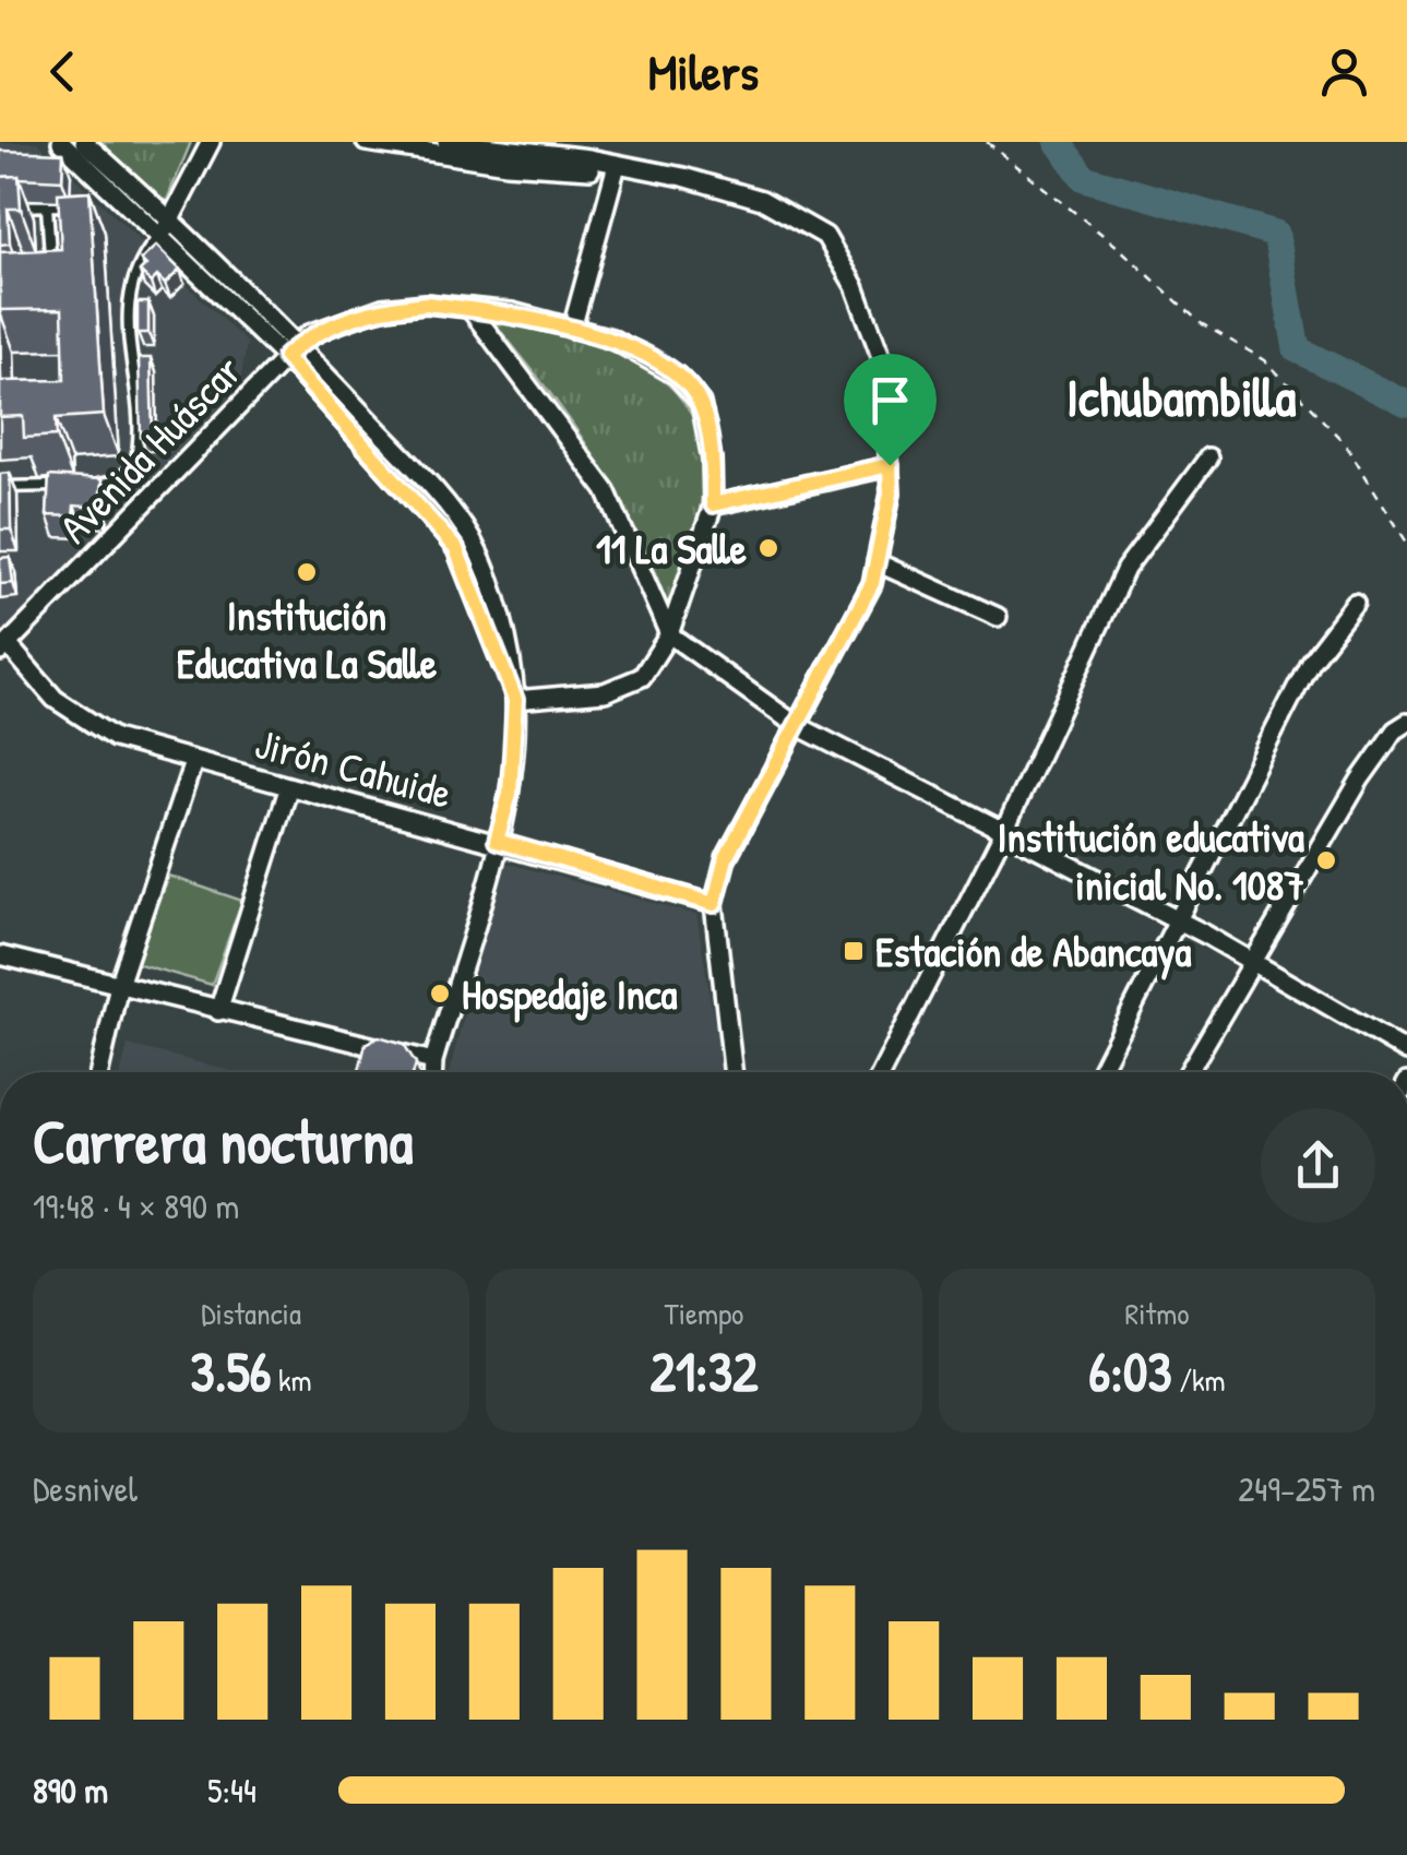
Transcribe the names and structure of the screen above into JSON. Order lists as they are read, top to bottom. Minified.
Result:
{"streets":{"street":["Avenida Huáscar","Jirón Cahuide"]},"crossings":[["Avenida Huáscar","Jirón Cahuide"]],"districts":["Ichubambilla"],"places":{"other":["11 La Salle","Institución Educativa La Salle","Institución educativa inicial No. 1087","Hospedaje Inca"],"transit":["Estación de Abancaya"]},"page":{"header":"Milers","heading":["Carrera nocturna","19:48 · 4 × 890 m"],"stats":[["Distancia","3.56 km"],["Tiempo","21:32"],["Ritmo","6:03 /km"]],"chart":["Desnivel","249–257 m"],"list":[{"name":"890 m","note":"5:44"}]}}
